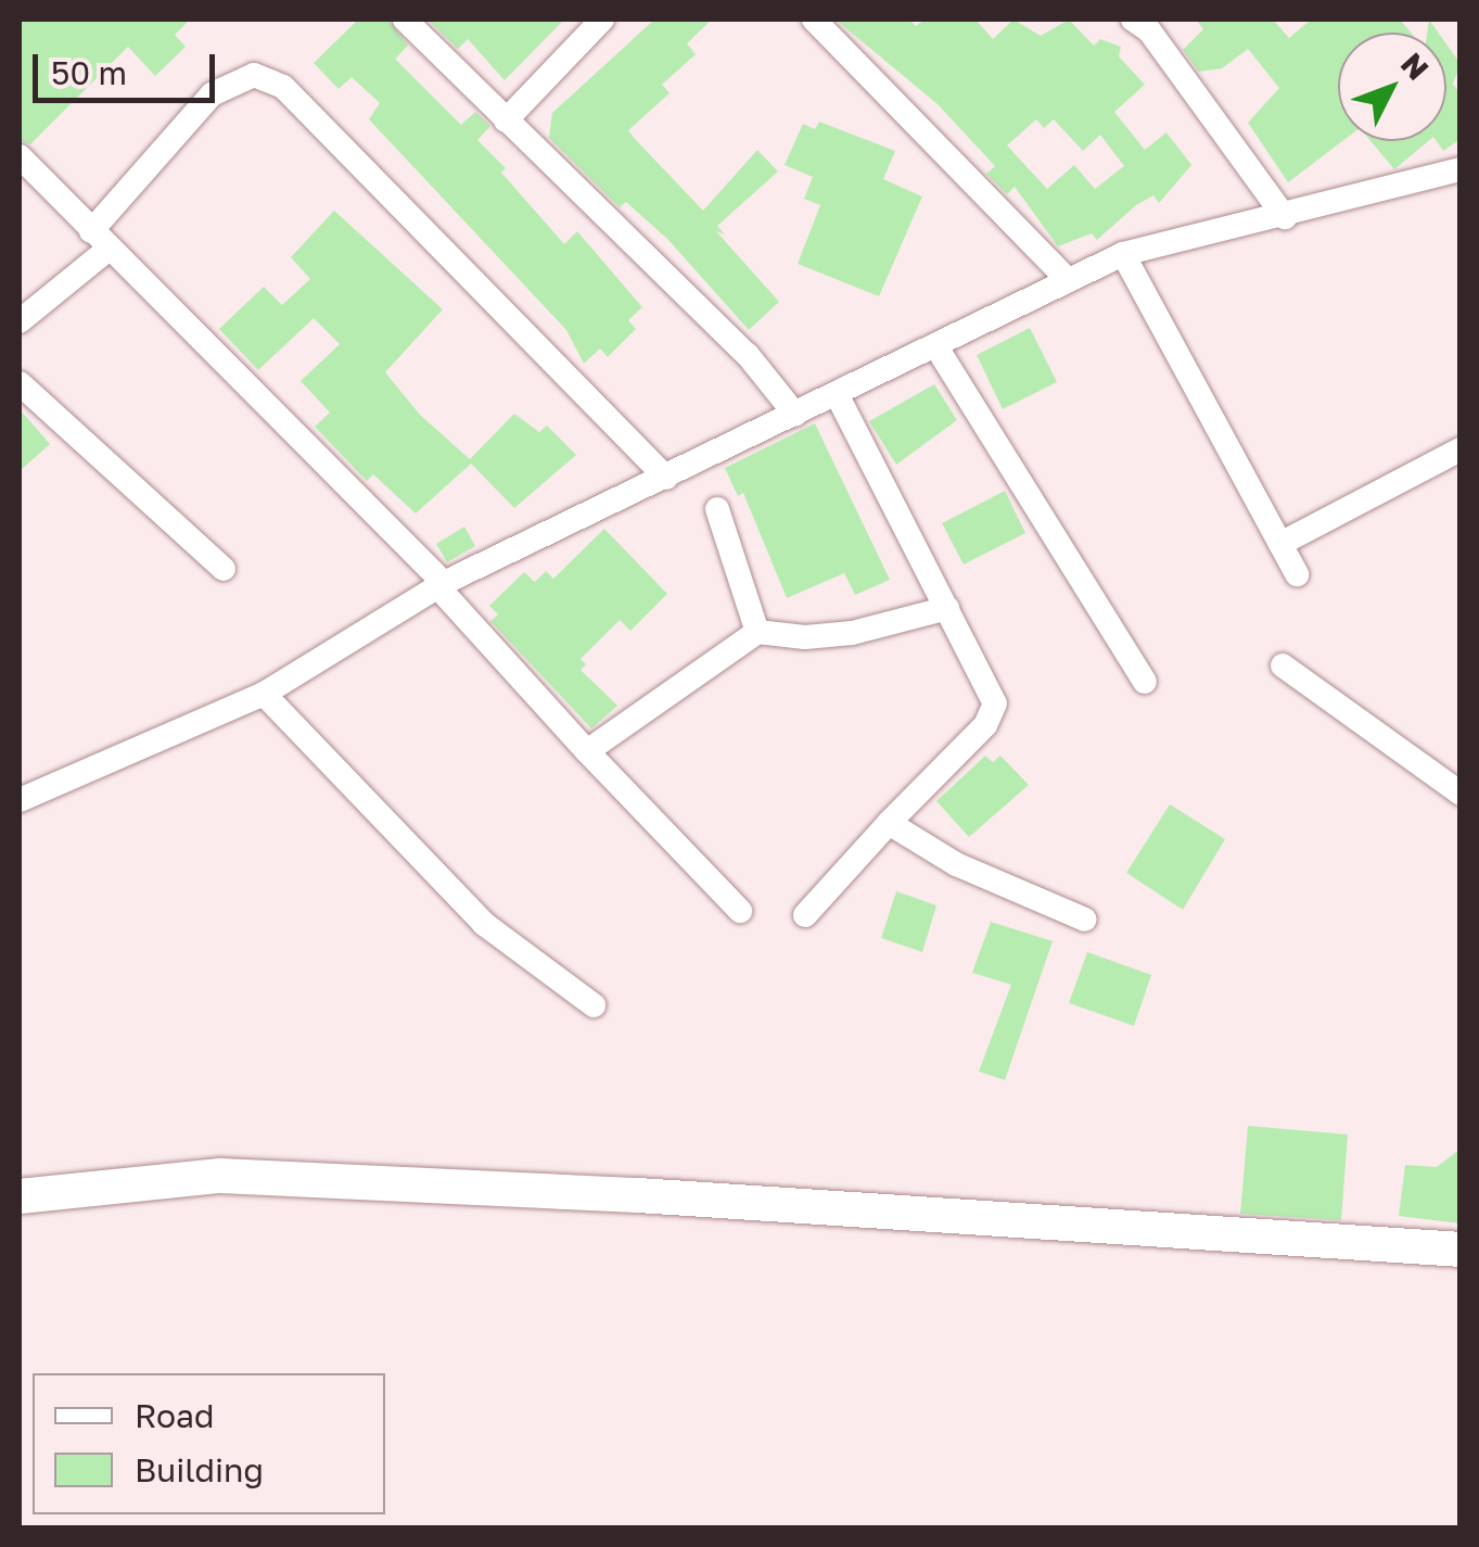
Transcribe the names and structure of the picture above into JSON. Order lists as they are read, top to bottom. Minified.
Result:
{"legend":["Road","Building"],"scale_bar":"50 m","north":"top right"}
